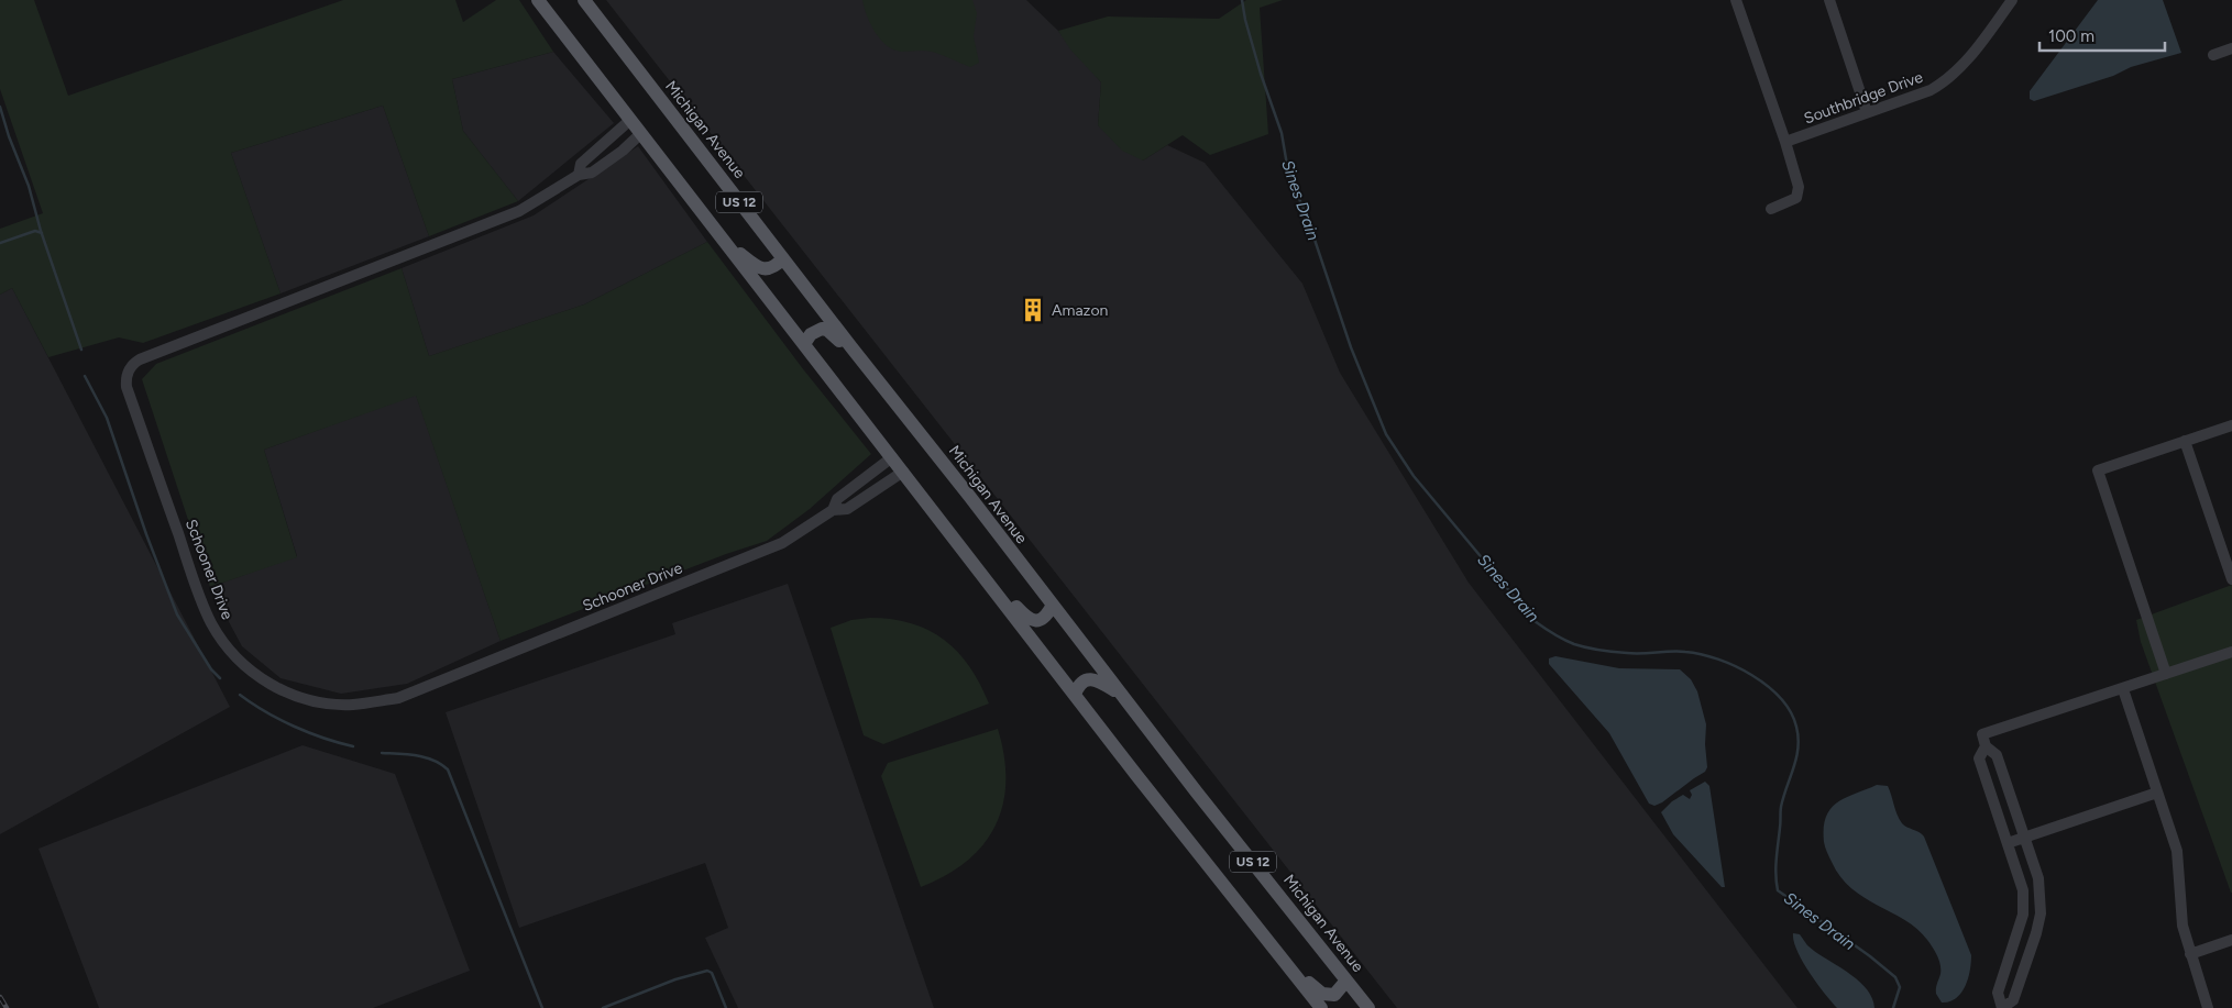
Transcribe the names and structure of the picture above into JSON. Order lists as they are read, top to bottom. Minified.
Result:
{"streets":{"main road":["Michigan Avenue","US 12"],"street":["Southbridge Drive","Schooner Drive"]},"crossings":[["US 12","Schooner Drive"]],"water":["Sines Drain"],"places":{"building":["Amazon"]},"scale_bar":"100 m"}
